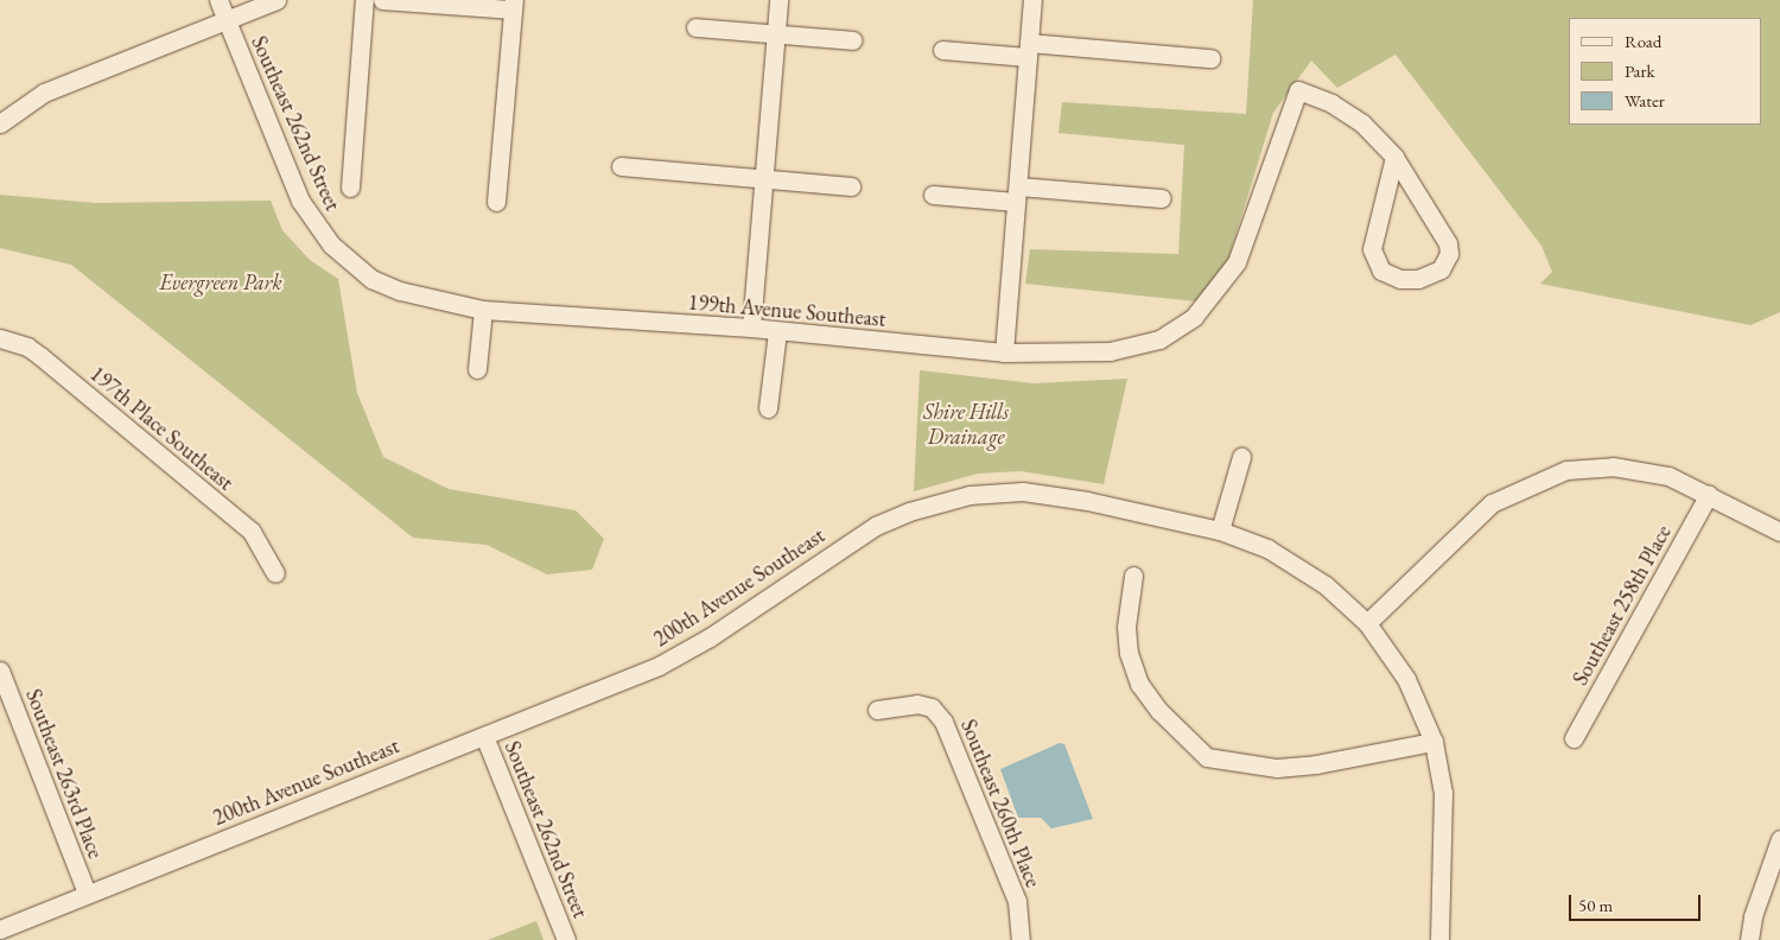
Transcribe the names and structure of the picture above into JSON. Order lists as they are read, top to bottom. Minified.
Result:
{"streets":{"street":["Southeast 262nd Street","199th Avenue Southeast","197th Place Southeast","200th Avenue Southeast","Southeast 258th Place","Southeast 263rd Place","Southeast 260th Place"]},"crossings":[["Southeast 262nd Street","199th Avenue Southeast"],["Southeast 262nd Street","200th Avenue Southeast"],["200th Avenue Southeast","Southeast 263rd Place"]],"parks":["Evergreen Park","Shire Hills Drainage"],"legend":["Road","Park","Water"],"scale_bar":"50 m"}
